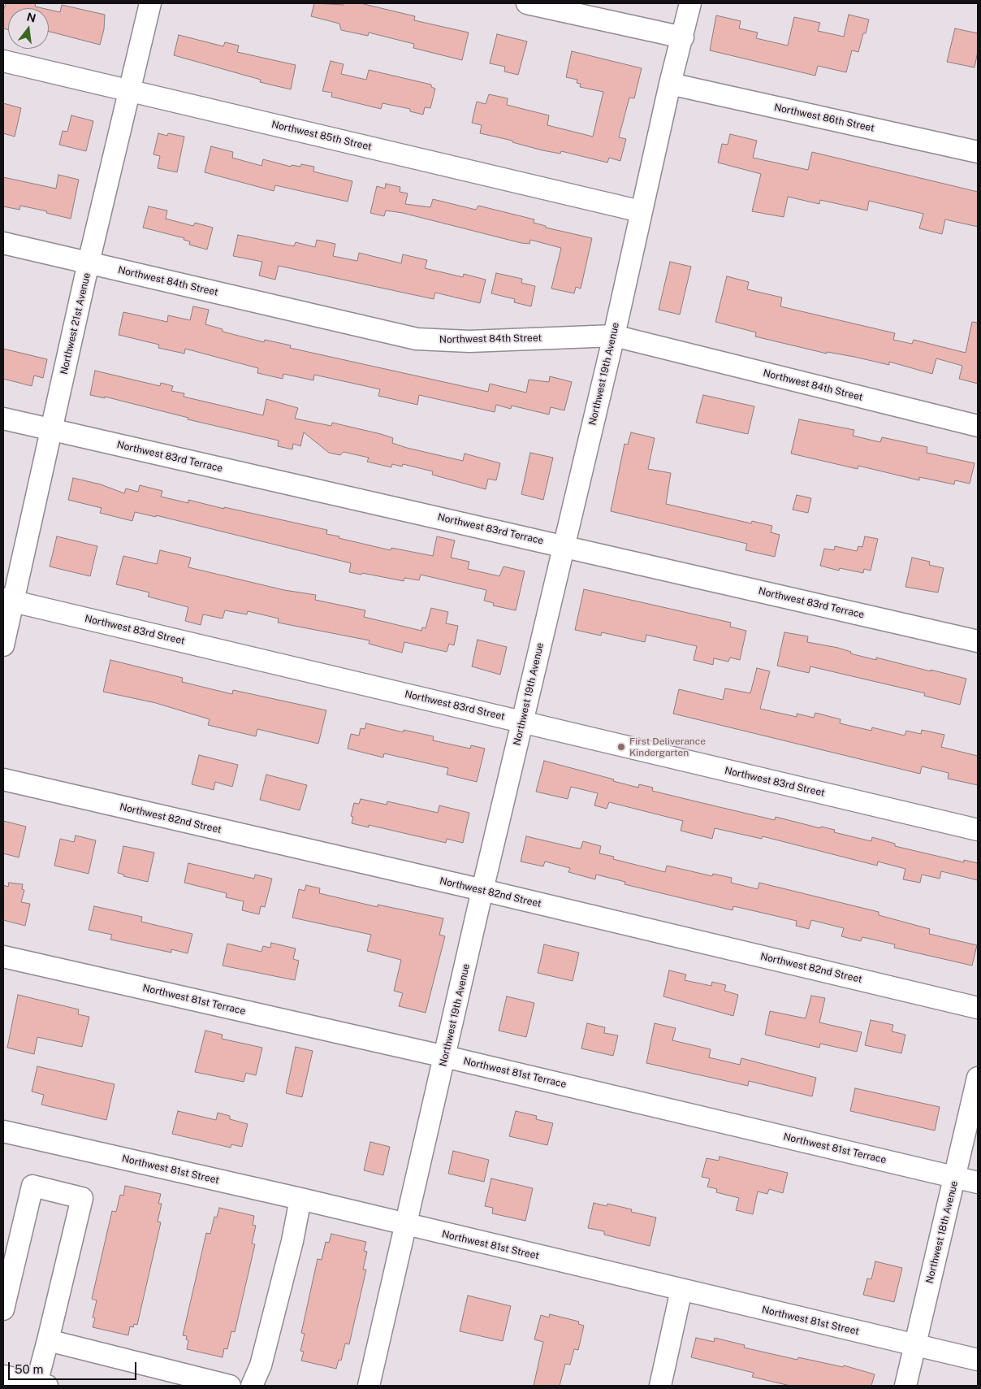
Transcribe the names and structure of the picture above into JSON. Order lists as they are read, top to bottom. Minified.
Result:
{"streets":{"street":["Northwest 86th Street","Northwest 85th Street","Northwest 84th Street","Northwest 21st Avenue","Northwest 19th Avenue","Northwest 83rd Terrace","Northwest 83rd Street","Northwest 82nd Street","Northwest 81st Terrace","Northwest 81st Street","Northwest 18th Avenue"]},"crossings":[["Northwest 86th Street","Northwest 19th Avenue"],["Northwest 85th Street","Northwest 21st Avenue"],["Northwest 85th Street","Northwest 19th Avenue"],["Northwest 84th Street","Northwest 21st Avenue"],["Northwest 84th Street","Northwest 19th Avenue"],["Northwest 21st Avenue","Northwest 83rd Terrace"],["Northwest 21st Avenue","Northwest 83rd Street"],["Northwest 19th Avenue","Northwest 83rd Terrace"],["Northwest 19th Avenue","Northwest 83rd Street"],["Northwest 19th Avenue","Northwest 82nd Street"],["Northwest 19th Avenue","Northwest 81st Terrace"],["Northwest 19th Avenue","Northwest 81st Street"],["Northwest 81st Terrace","Northwest 18th Avenue"],["Northwest 81st Street","Northwest 18th Avenue"]],"places":["First Deliverance Kindergarten"],"scale_bar":"50 m","north":"top"}
